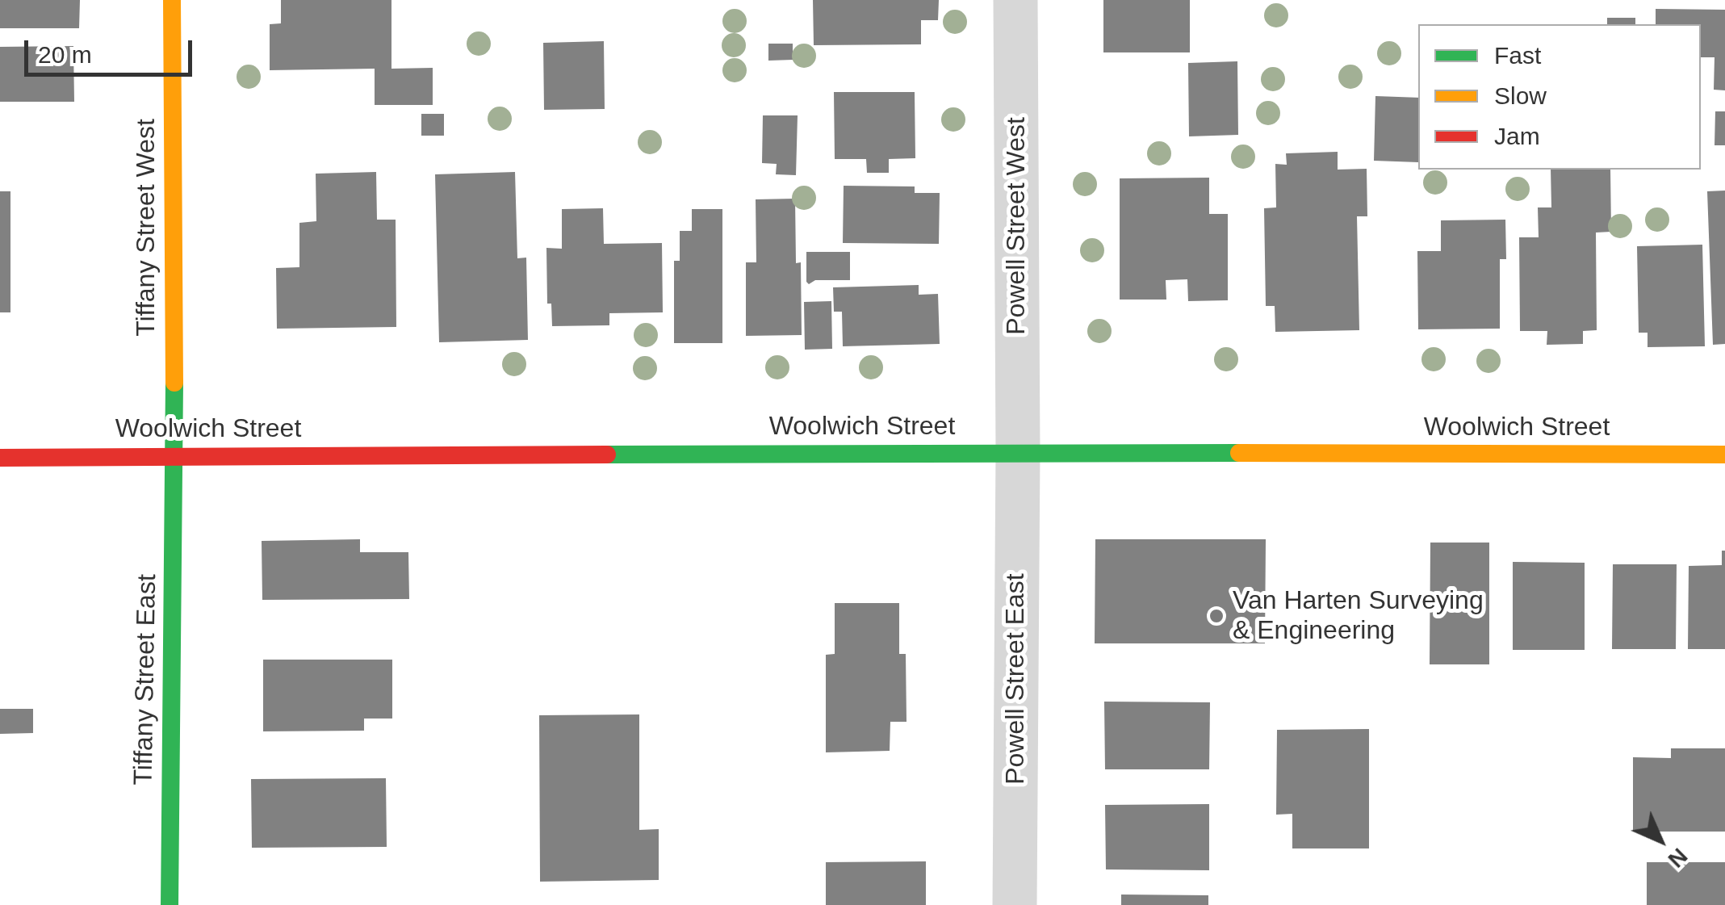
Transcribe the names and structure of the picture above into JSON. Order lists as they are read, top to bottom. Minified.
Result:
{"streets":{"main road":["Tiffany Street West","Woolwich Street","Tiffany Street East"],"street":["Powell Street West","Powell Street East"]},"crossings":[["Powell Street West","Woolwich Street"],["Powell Street West","Powell Street East"],["Tiffany Street West","Woolwich Street"],["Tiffany Street West","Tiffany Street East"],["Woolwich Street","Powell Street East"],["Woolwich Street","Tiffany Street East"]],"places":["Van Harten Surveying & Engineering"],"legend":["Fast","Slow","Jam"],"scale_bar":"20 m","north":"bottom right"}
